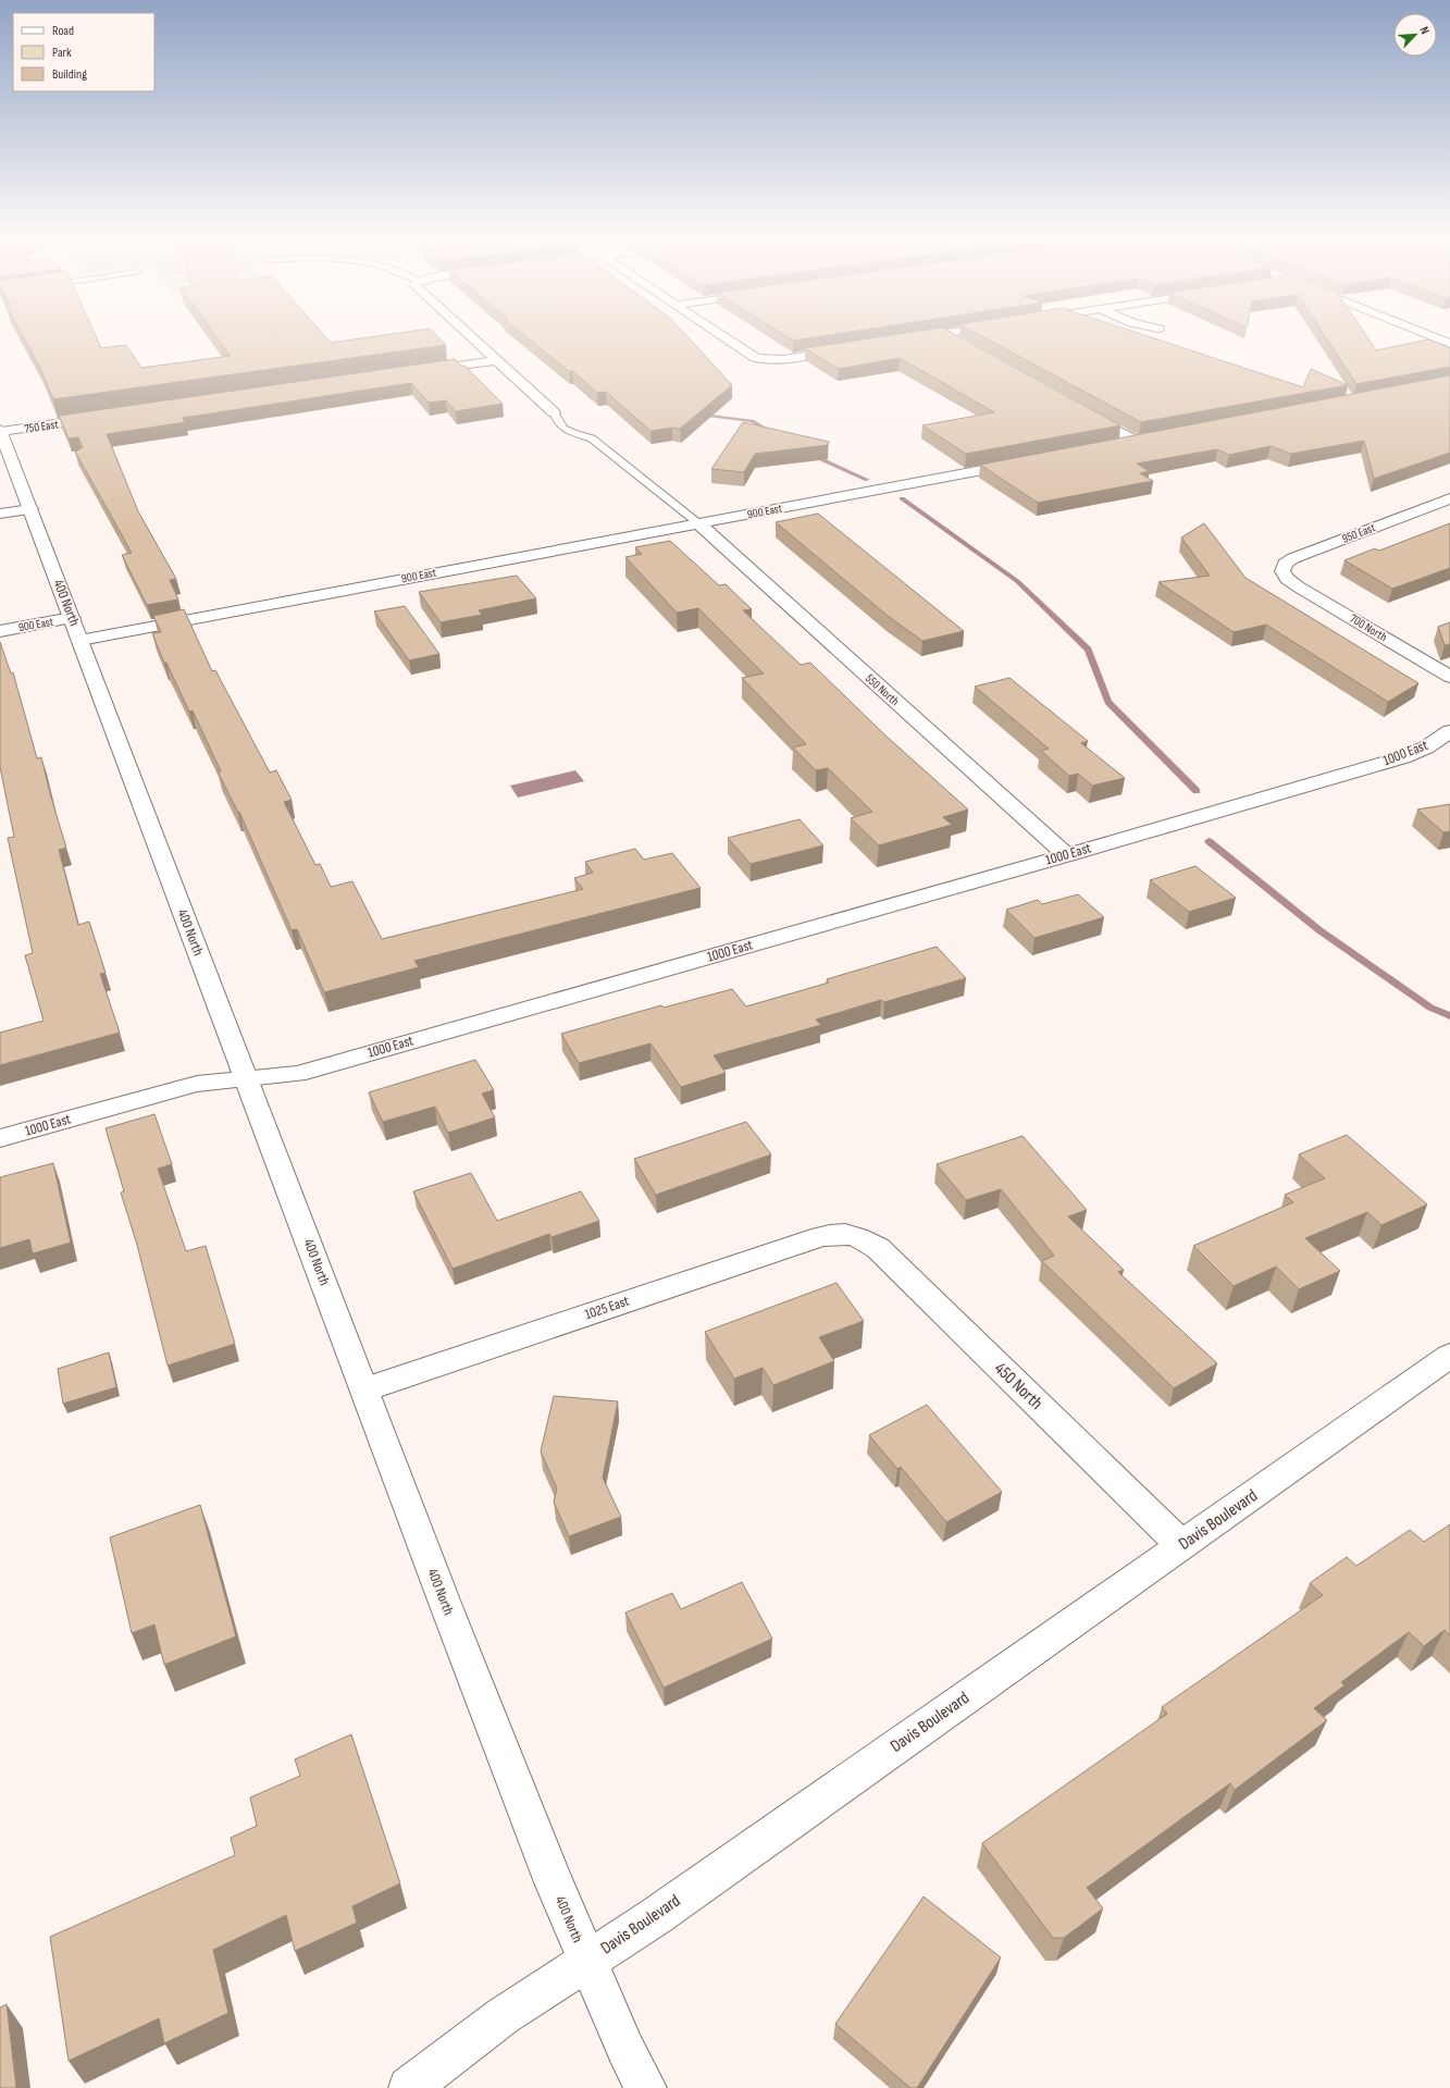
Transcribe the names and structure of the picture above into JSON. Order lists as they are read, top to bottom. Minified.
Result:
{"streets":{"street":["750 East","900 East","950 East","400 North","700 North","550 North","1000 East","1025 East","450 North","Davis Boulevard"]},"crossings":[["750 East","400 North"],["900 East","400 North"],["900 East","550 North"],["950 East","700 North"],["400 North","1000 East"],["400 North","1025 East"],["400 North","Davis Boulevard"],["550 North","1000 East"],["1025 East","450 North"],["450 North","Davis Boulevard"]],"legend":["Road","Park","Building"],"north":"top right"}
